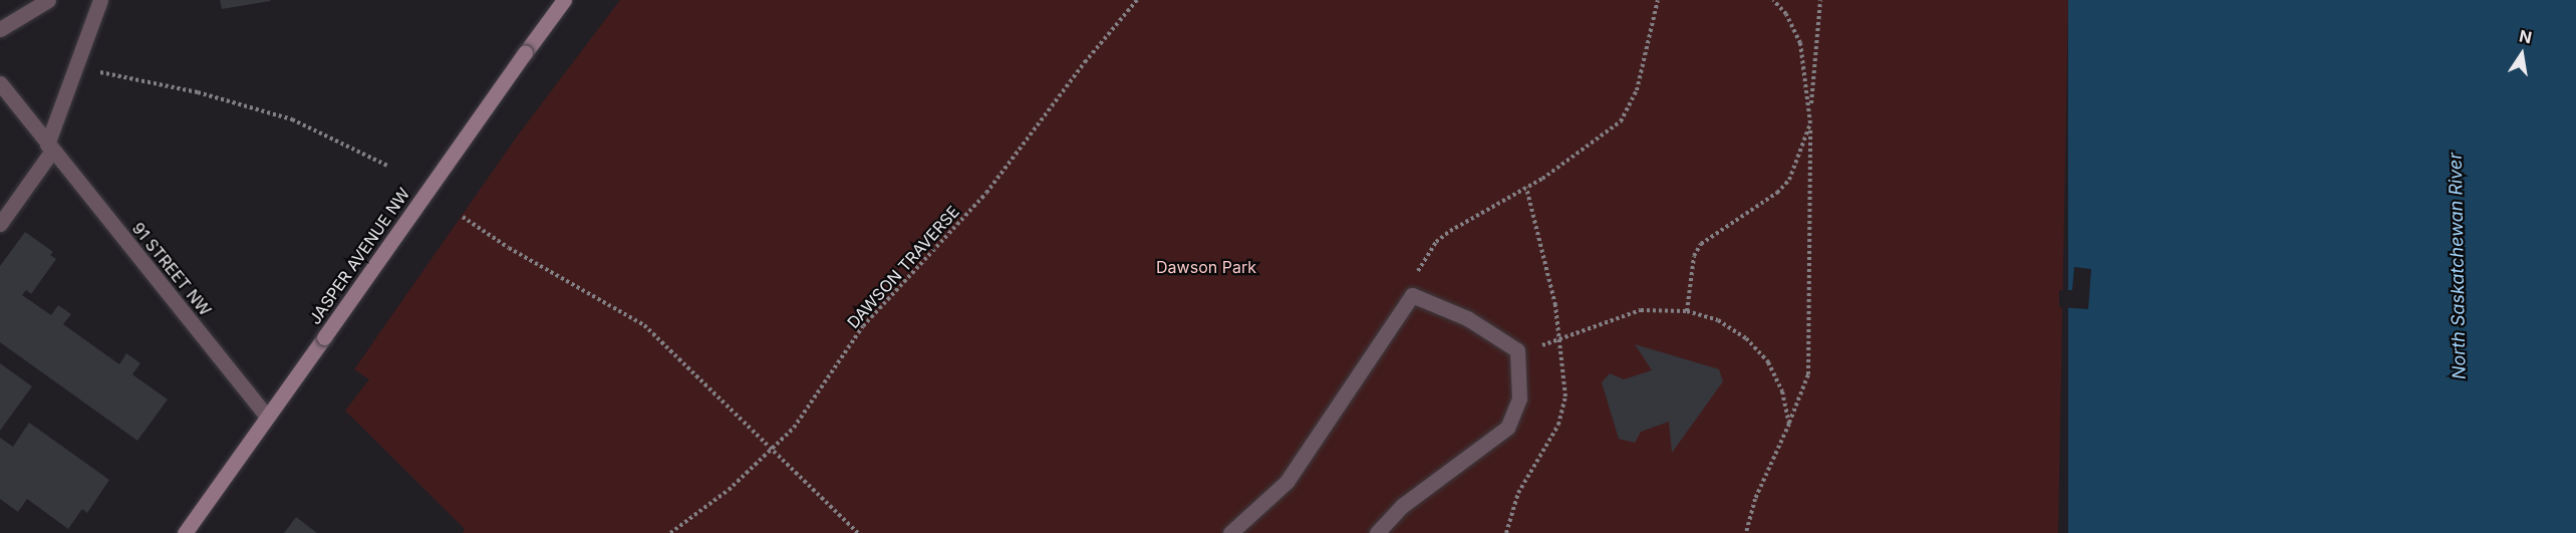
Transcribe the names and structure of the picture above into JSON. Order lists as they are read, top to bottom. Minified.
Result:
{"streets":{"main road":["JASPER AVENUE NW"],"street":["91 STREET NW"],"path":["DAWSON TRAVERSE"]},"crossings":[["JASPER AVENUE NW","91 STREET NW"]],"water":["North Saskatchewan River"],"parks":["Dawson Park"],"north":"top"}
